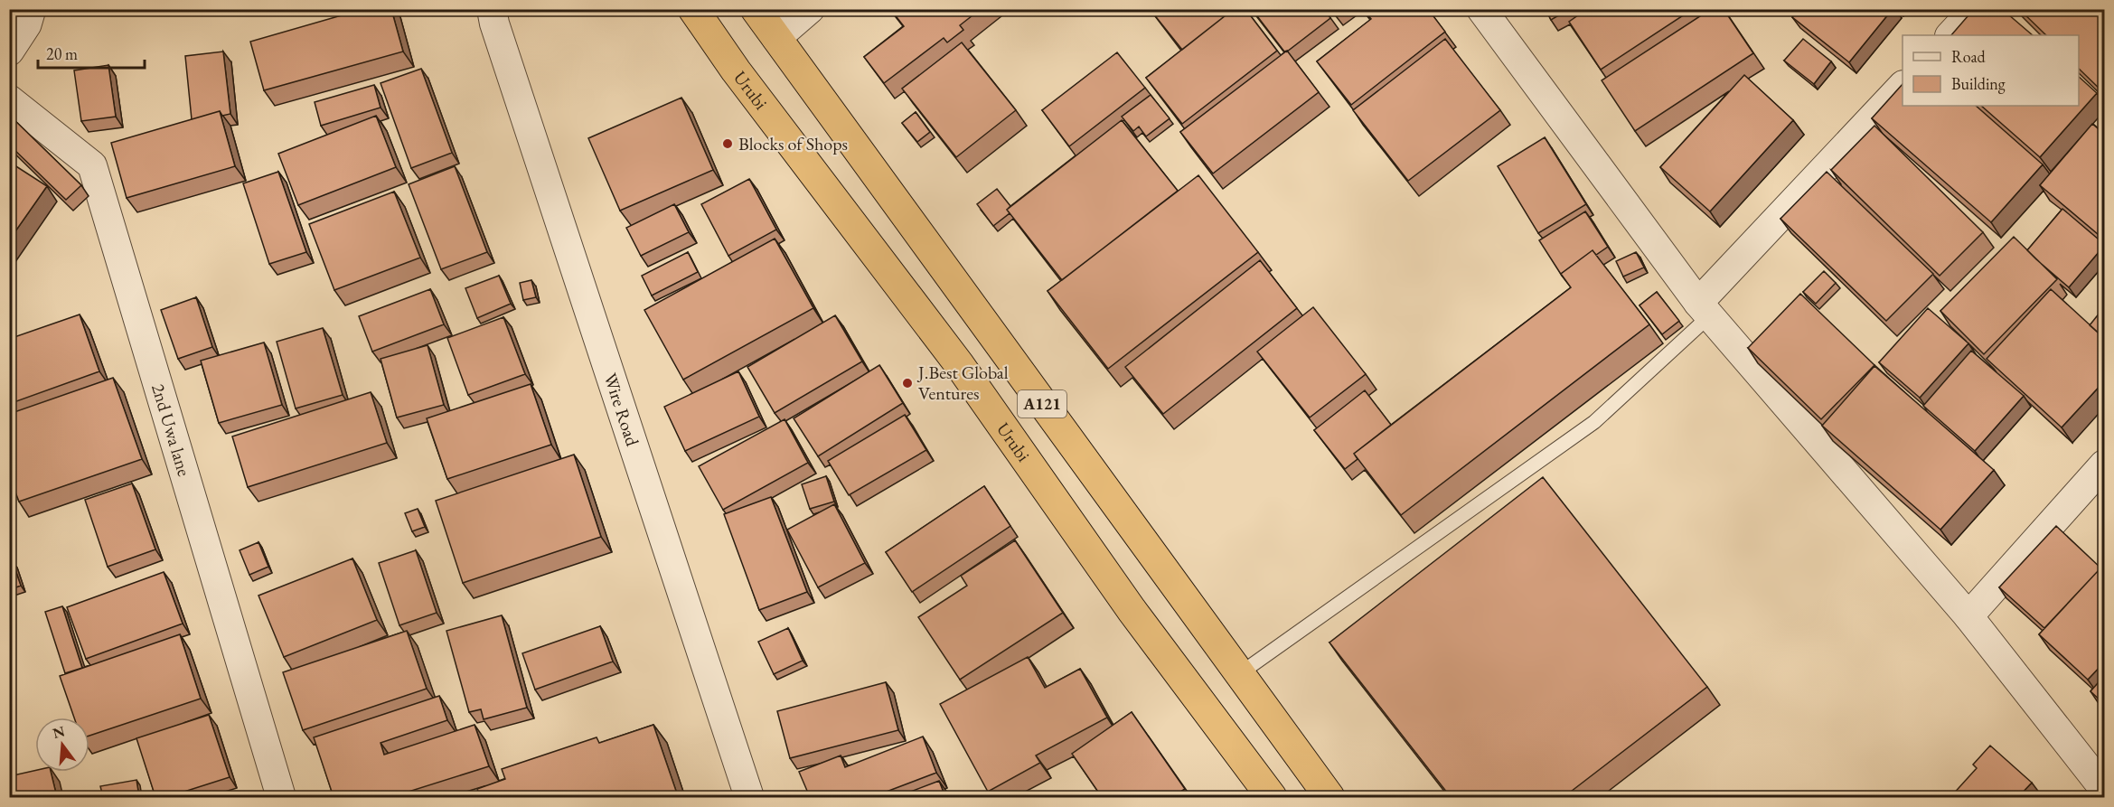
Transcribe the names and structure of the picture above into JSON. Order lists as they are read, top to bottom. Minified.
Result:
{"streets":{"highway":["Urubi","A121"],"street":["Wire Road","2nd Uwa lane"]},"places":["Blocks of Shops","J.Best Global Ventures"],"legend":["Road","Building"],"scale_bar":"20 m","north":"top"}
